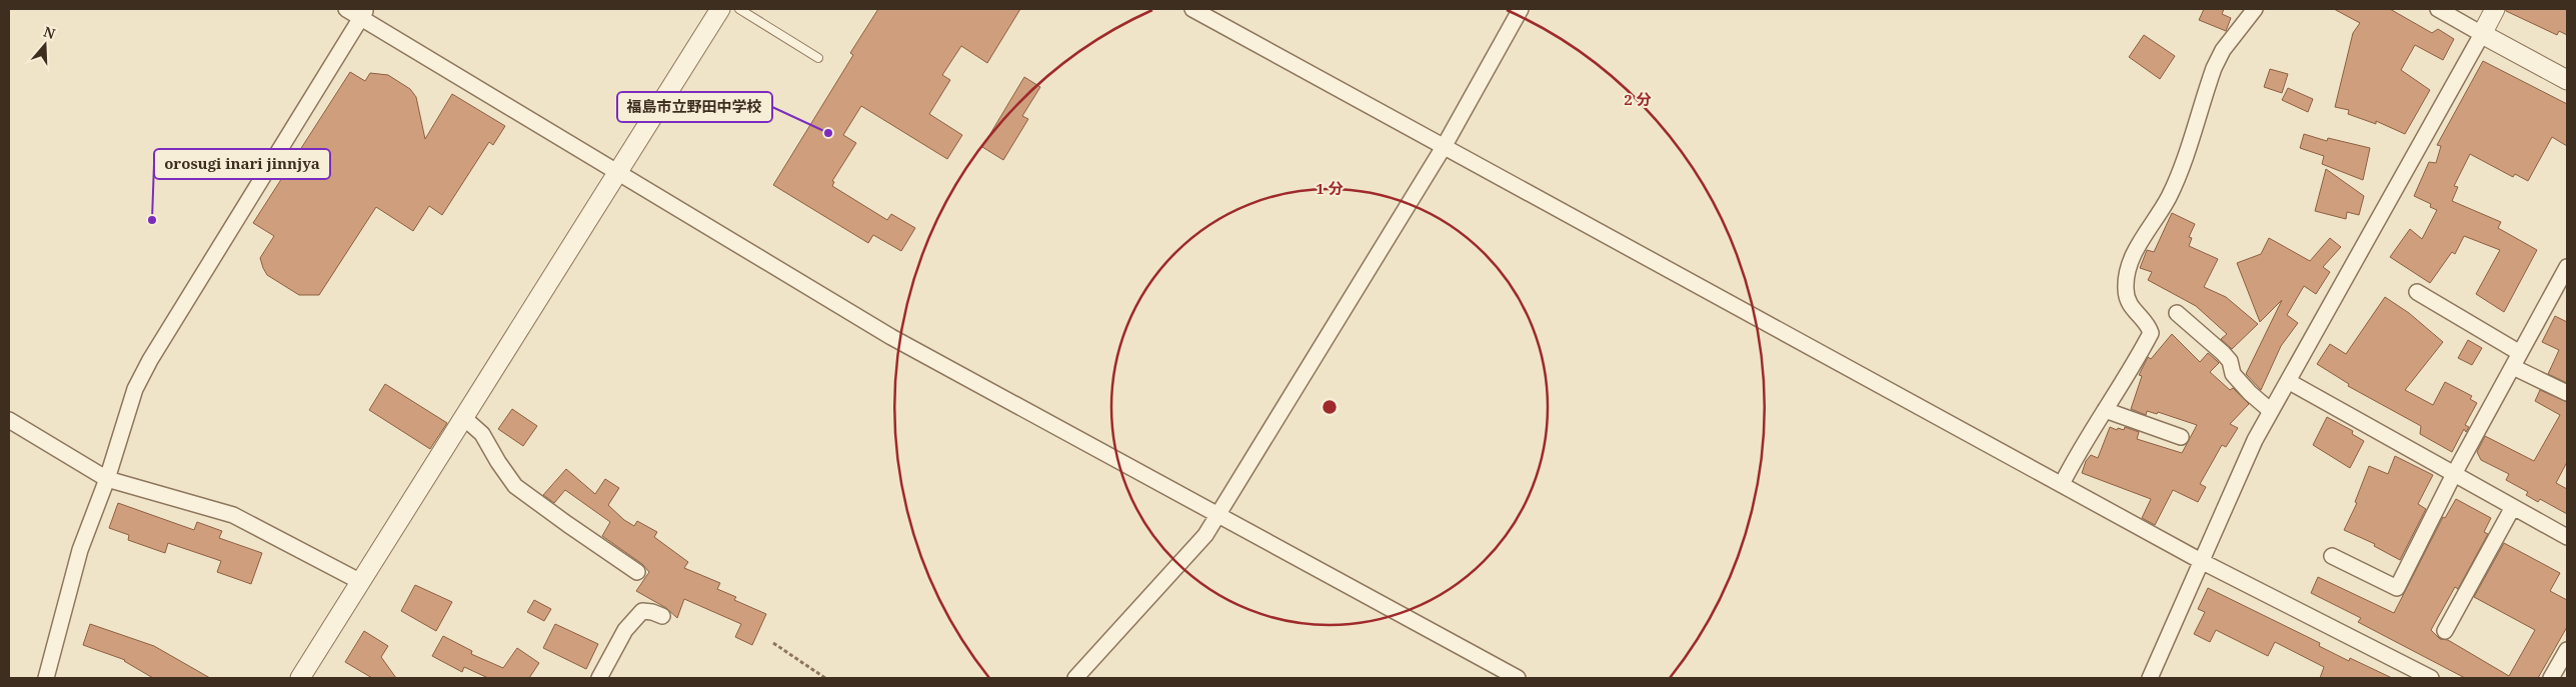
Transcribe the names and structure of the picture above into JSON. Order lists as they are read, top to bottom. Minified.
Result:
{"places":["福島市立野田中学校","orosugi inari jinnjya"],"north":"top","rings":["2 分","1 分"]}
